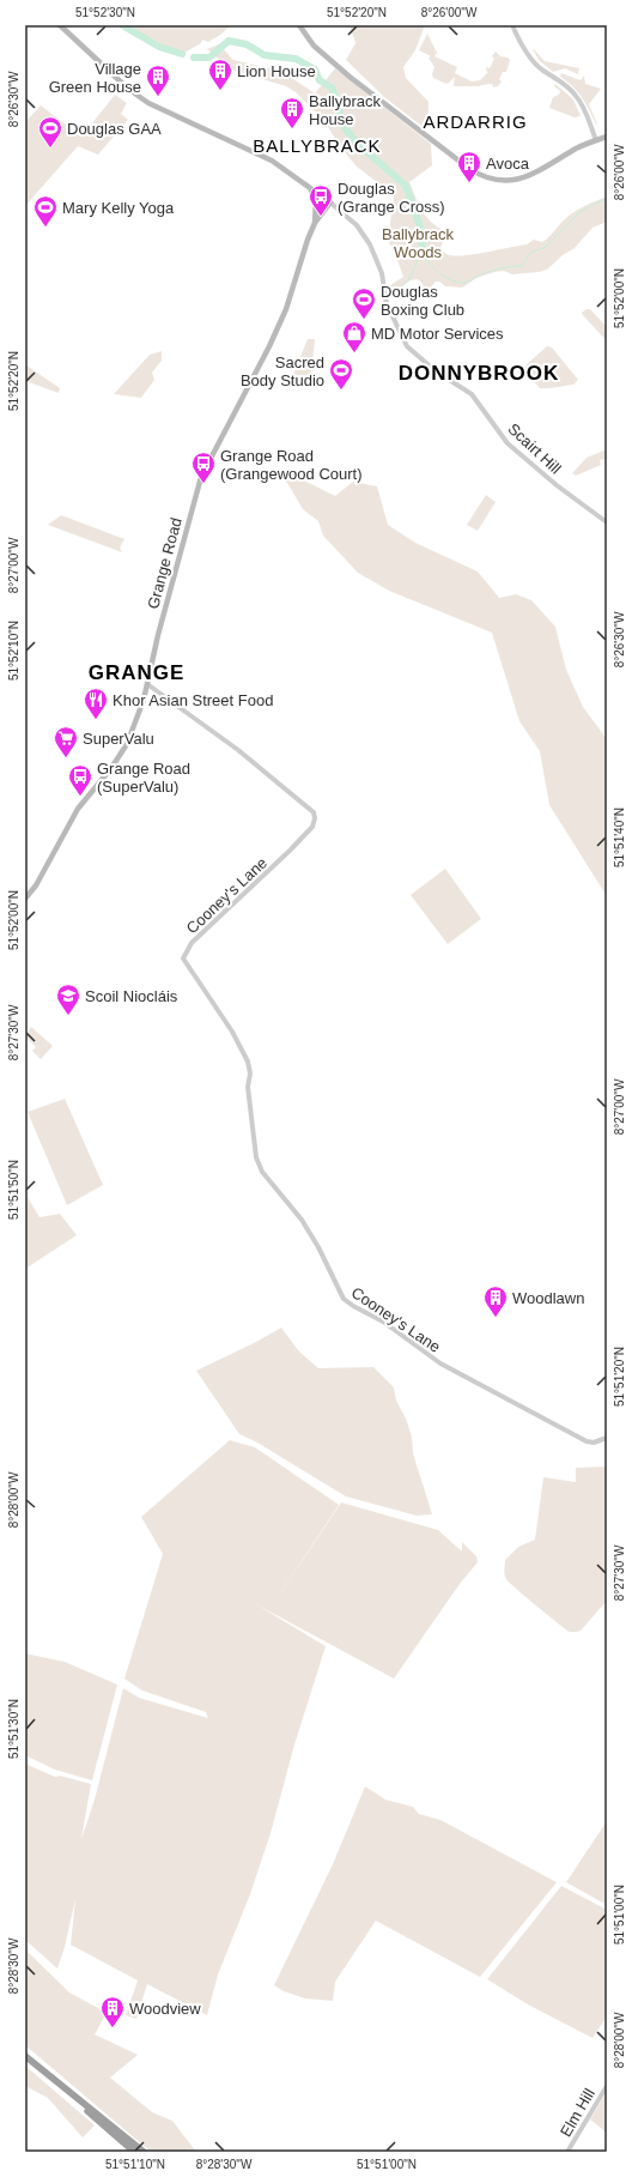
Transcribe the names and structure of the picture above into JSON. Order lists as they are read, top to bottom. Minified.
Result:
{"streets":{"main road":["Grange Road"],"street":["Scairt Hill","Cooney's Lane","Elm Hill"]},"crossings":[["Scairt Hill","Grange Road"],["Grange Road","Cooney's Lane"]],"districts":["ARDARRIG","BALLYBRACK","DONNYBROOK","GRANGE"],"parks":["Ballybrack Woods"],"places":{"building":["Lion House","Village Green House","Ballybrack House","Avoca","Woodlawn","Woodview"],"sports":["Douglas GAA","Mary Kelly Yoga","Douglas Boxing Club","Sacred Body Studio"],"bus stop":["Douglas (Grange Cross)","Grange Road (Grangewood Court)","Grange Road (SuperValu)"],"shop":["MD Motor Services"],"restaurant":["Khor Asian Street Food"],"supermarket":["SuperValu"],"school or university":["Scoil Niocláis"]},"coordinates":["51°52'30\"N","51°52'20\"N","8°26'00\"W","8°26'30\"W","51°52'00\"N","8°27'00\"W","51°52'10\"N","51°51'40\"N","8°27'30\"W","51°51'50\"N","51°51'20\"N","8°28'00\"W","51°51'30\"N","51°51'00\"N","8°28'30\"W","51°51'10\"N"]}
